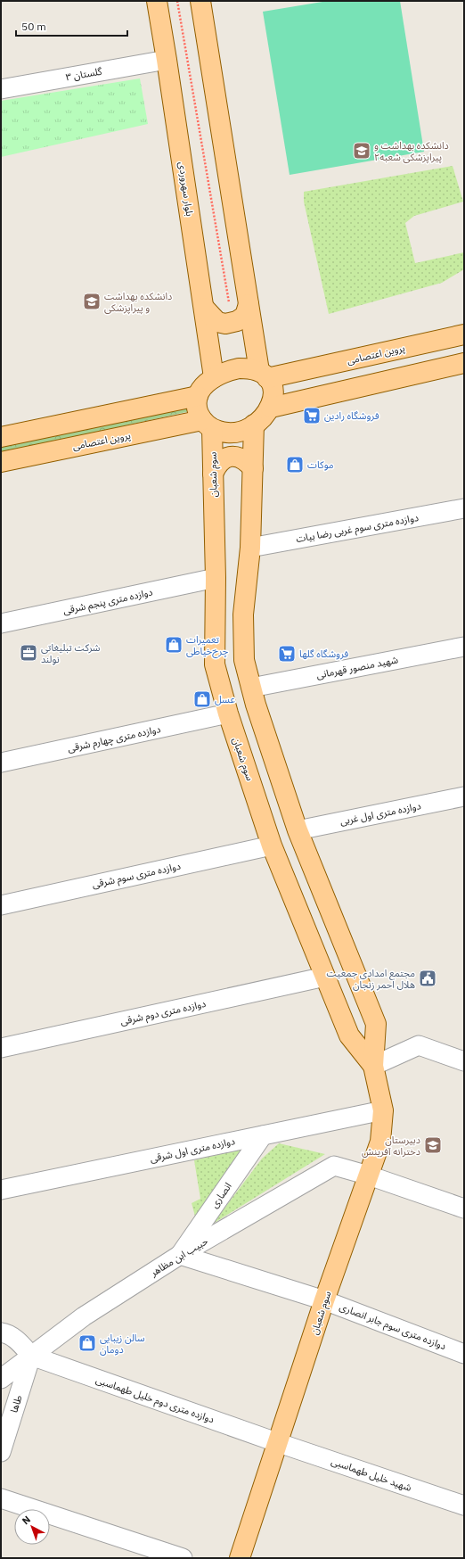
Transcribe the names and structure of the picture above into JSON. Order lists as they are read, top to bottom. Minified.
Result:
{"streets":{"main road":["بلوار سهروردی","پروین اعتصامی","سوم شعبان"],"street":["گلستان ۳","دوازده متری سوم غربی رضا بیات","دوازده متری پنجم شرقی","شهید منصور قهرمانی","دوازده متری چهارم شرقی","دوازده متری اول غربی","دوازده متری سوم شرقی","دوازده متری دوم شرقی","دوازده متری اول شرقی","انصاری","حبیب ابن مظاهر","دوازده متری سوم جابر انصاری","دوازده متری دوم خلیل طهماسبی","طاها","شهید خلیل طهماسبی"]},"crossings":[["گلستان ۳","بلوار سهروردی"],["بلوار سهروردی","پروین اعتصامی"],["بلوار سهروردی","سوم شعبان"],["پروین اعتصامی","سوم شعبان"],["سوم شعبان","دوازده متری سوم غربی رضا بیات"],["سوم شعبان","دوازده متری پنجم شرقی"],["سوم شعبان","شهید منصور قهرمانی"],["سوم شعبان","دوازده متری چهارم شرقی"],["سوم شعبان","دوازده متری اول غربی"],["سوم شعبان","دوازده متری سوم شرقی"],["سوم شعبان","دوازده متری دوم شرقی"],["سوم شعبان","دوازده متری اول شرقی"],["سوم شعبان","حبیب ابن مظاهر"],["سوم شعبان","دوازده متری سوم جابر انصاری"],["سوم شعبان","دوازده متری دوم خلیل طهماسبی"],["سوم شعبان","شهید خلیل طهماسبی"],["دوازده متری اول شرقی","انصاری"],["انصاری","حبیب ابن مظاهر"],["انصاری","دوازده متری سوم جابر انصاری"],["حبیب ابن مظاهر","دوازده متری سوم جابر انصاری"],["حبیب ابن مظاهر","دوازده متری دوم خلیل طهماسبی"],["حبیب ابن مظاهر","طاها"],["دوازده متری دوم خلیل طهماسبی","طاها"],["دوازده متری دوم خلیل طهماسبی","شهید خلیل طهماسبی"]],"places":{"school or university":["دانشکده بهداشت و پیراپزشکى شعبه۲","دانشکده بهداشت و پیراپزشکی","دبیرستان دخترانه آفرینش"],"supermarket":["فروشگاه رادین","فروشگاه گلها"],"shop":["موکات","تعمیرات چرخ‌خیاطی","عسل","سالن زیبایی دومان"],"office":["شرکت تبلیغاتی نولند"],"public building":["مجتمع امدادی جمعیت هلال احمر زنجان"]},"scale_bar":"50 m","north":"top left"}
